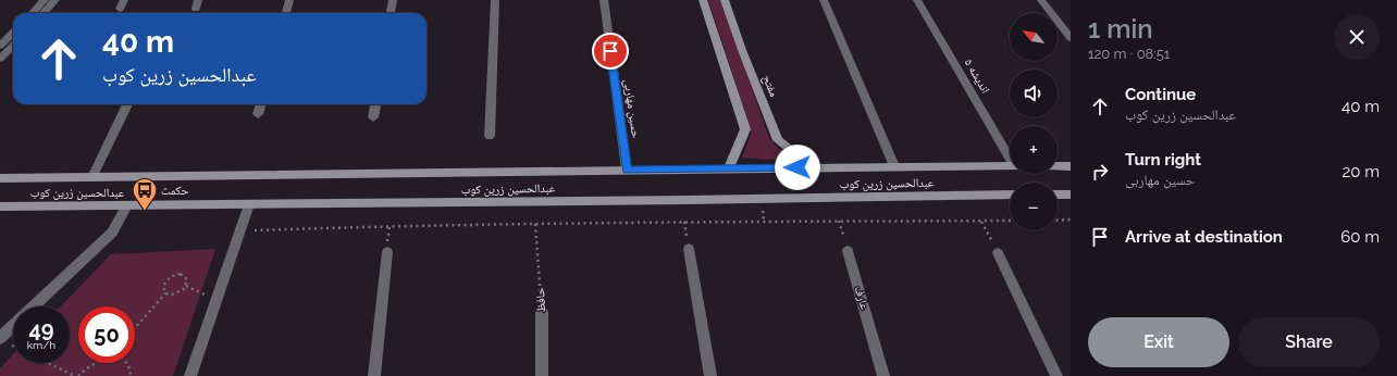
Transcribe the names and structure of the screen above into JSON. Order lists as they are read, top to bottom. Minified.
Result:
{"streets":{"main road":["مفتح","عبدالحسین زرین کوب"],"street":["اندیشه ۵","حسین مهاربی","عارف","حافظ"]},"crossings":[["مفتح","عبدالحسین زرین کوب"],["حسین مهاربی","عبدالحسین زرین کوب"]],"places":{"bus stop":["حکمت"]},"north":"top left","page":{"heading":["1 min","120 m · 08:51"],"map_buttons":["+","−"],"turn":["40 m","عبدالحسین زرین کوب"],"list":[{"name":"Continue","note":"عبدالحسین زرین کوب","value":"40 m"},{"name":"Turn right","note":"حسین مهاربی","value":"20 m"},{"name":"Arrive at destination","value":"60 m"}],"speed":"49 km/h","limit":"50","buttons":["Exit","Share"]}}
